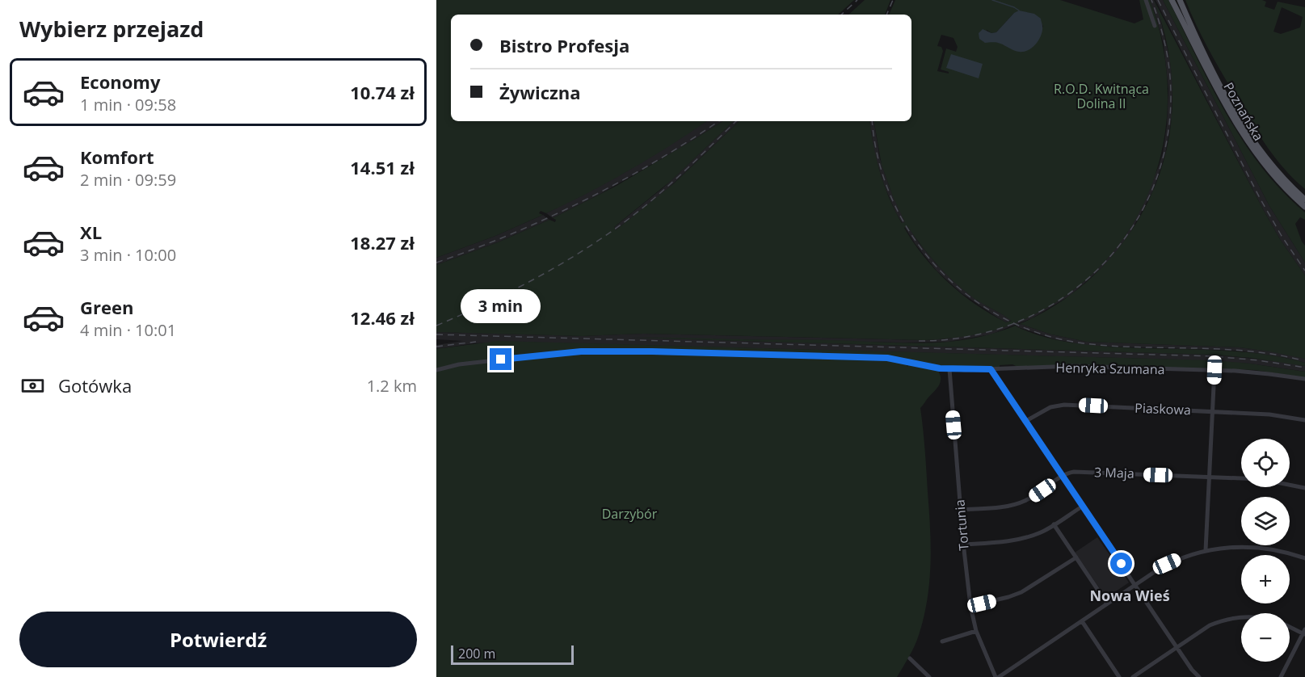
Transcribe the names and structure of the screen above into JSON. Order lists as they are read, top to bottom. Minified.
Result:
{"streets":{"main road":["Poznańska"],"street":["Henryka Szumana","Piaskowa","3 Maja","Tortunia"]},"crossings":[["Henryka Szumana","Tortunia"],["3 Maja","Tortunia"]],"districts":["Nowa Wieś"],"parks":["R.O.D. Kwitnąca Dolina II","Darzybór"],"scale_bar":"200 m","page":{"heading":"Wybierz przejazd","banner":["Bistro Profesja","Żywiczna"],"list":[{"name":"Economy","note":"1 min · 09:58","value":"10.74 zł"},{"name":"Komfort","note":"2 min · 09:59","value":"14.51 zł"},{"name":"XL","note":"3 min · 10:00","value":"18.27 zł"},{"name":"Green","note":"4 min · 10:01","value":"12.46 zł"}],"bubble":"3 min","pay":["Gotówka","1.2 km"],"map_buttons":["+","−"],"buttons":"Potwierdź","scale":"200 m"}}
